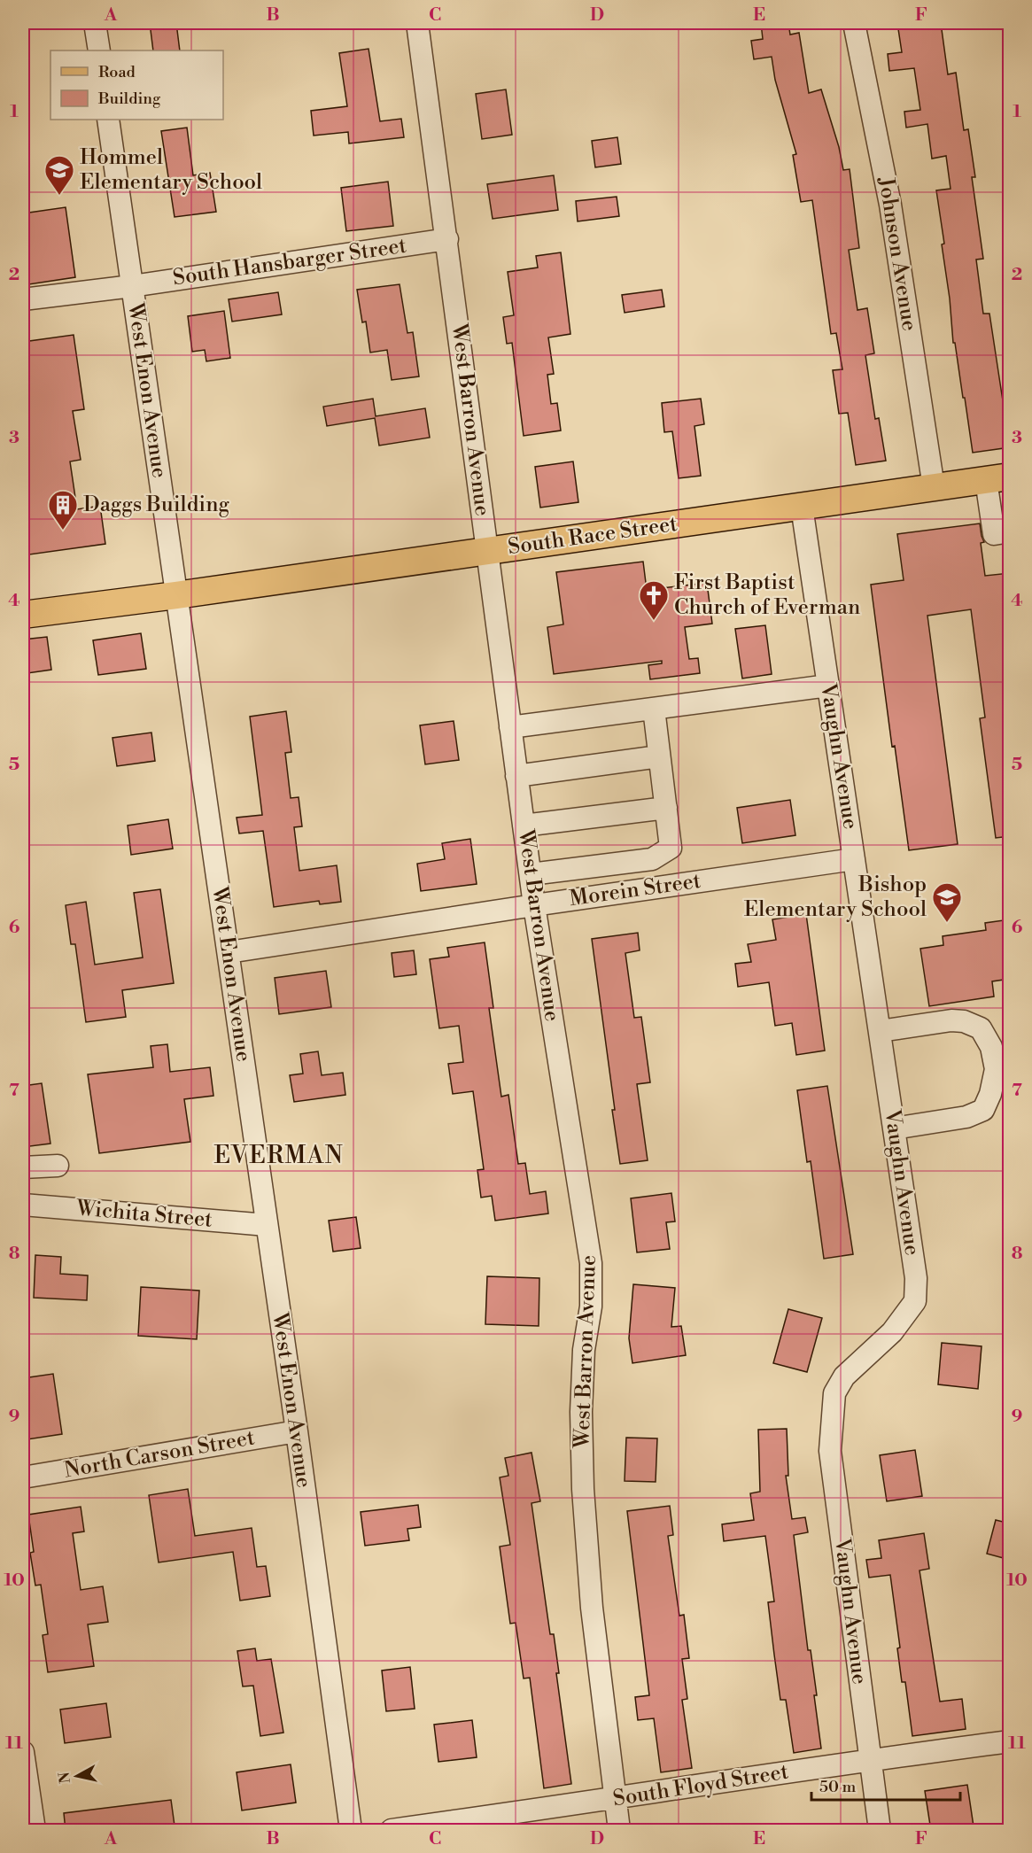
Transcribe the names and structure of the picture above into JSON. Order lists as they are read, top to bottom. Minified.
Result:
{"streets":{"main road":["South Race Street"],"street":["Johnson Avenue","South Hansbarger Street","West Enon Avenue","West Barron Avenue","Vaughn Avenue","Morein Street","Wichita Street","North Carson Street","South Floyd Street"]},"crossings":[["Johnson Avenue","South Race Street"],["South Hansbarger Street","West Enon Avenue"],["South Hansbarger Street","West Barron Avenue"],["West Enon Avenue","South Race Street"],["West Enon Avenue","Morein Street"],["West Enon Avenue","Wichita Street"],["West Enon Avenue","North Carson Street"],["West Barron Avenue","South Race Street"],["West Barron Avenue","Morein Street"],["West Barron Avenue","South Floyd Street"],["South Race Street","Vaughn Avenue"],["Vaughn Avenue","Morein Street"],["Vaughn Avenue","South Floyd Street"]],"districts":["EVERMAN"],"places":{"school or university":["Hommel Elementary School","Bishop Elementary School"],"building":["Daggs Building"],"church":["First Baptist Church of Everman"]},"legend":["Road","Building"],"scale_bar":"50 m","north":"left","grid":{"columns":["A","B","C","D","E","F"],"rows":["1","2","3","4","5","6","7","8","9","10","11"]}}
